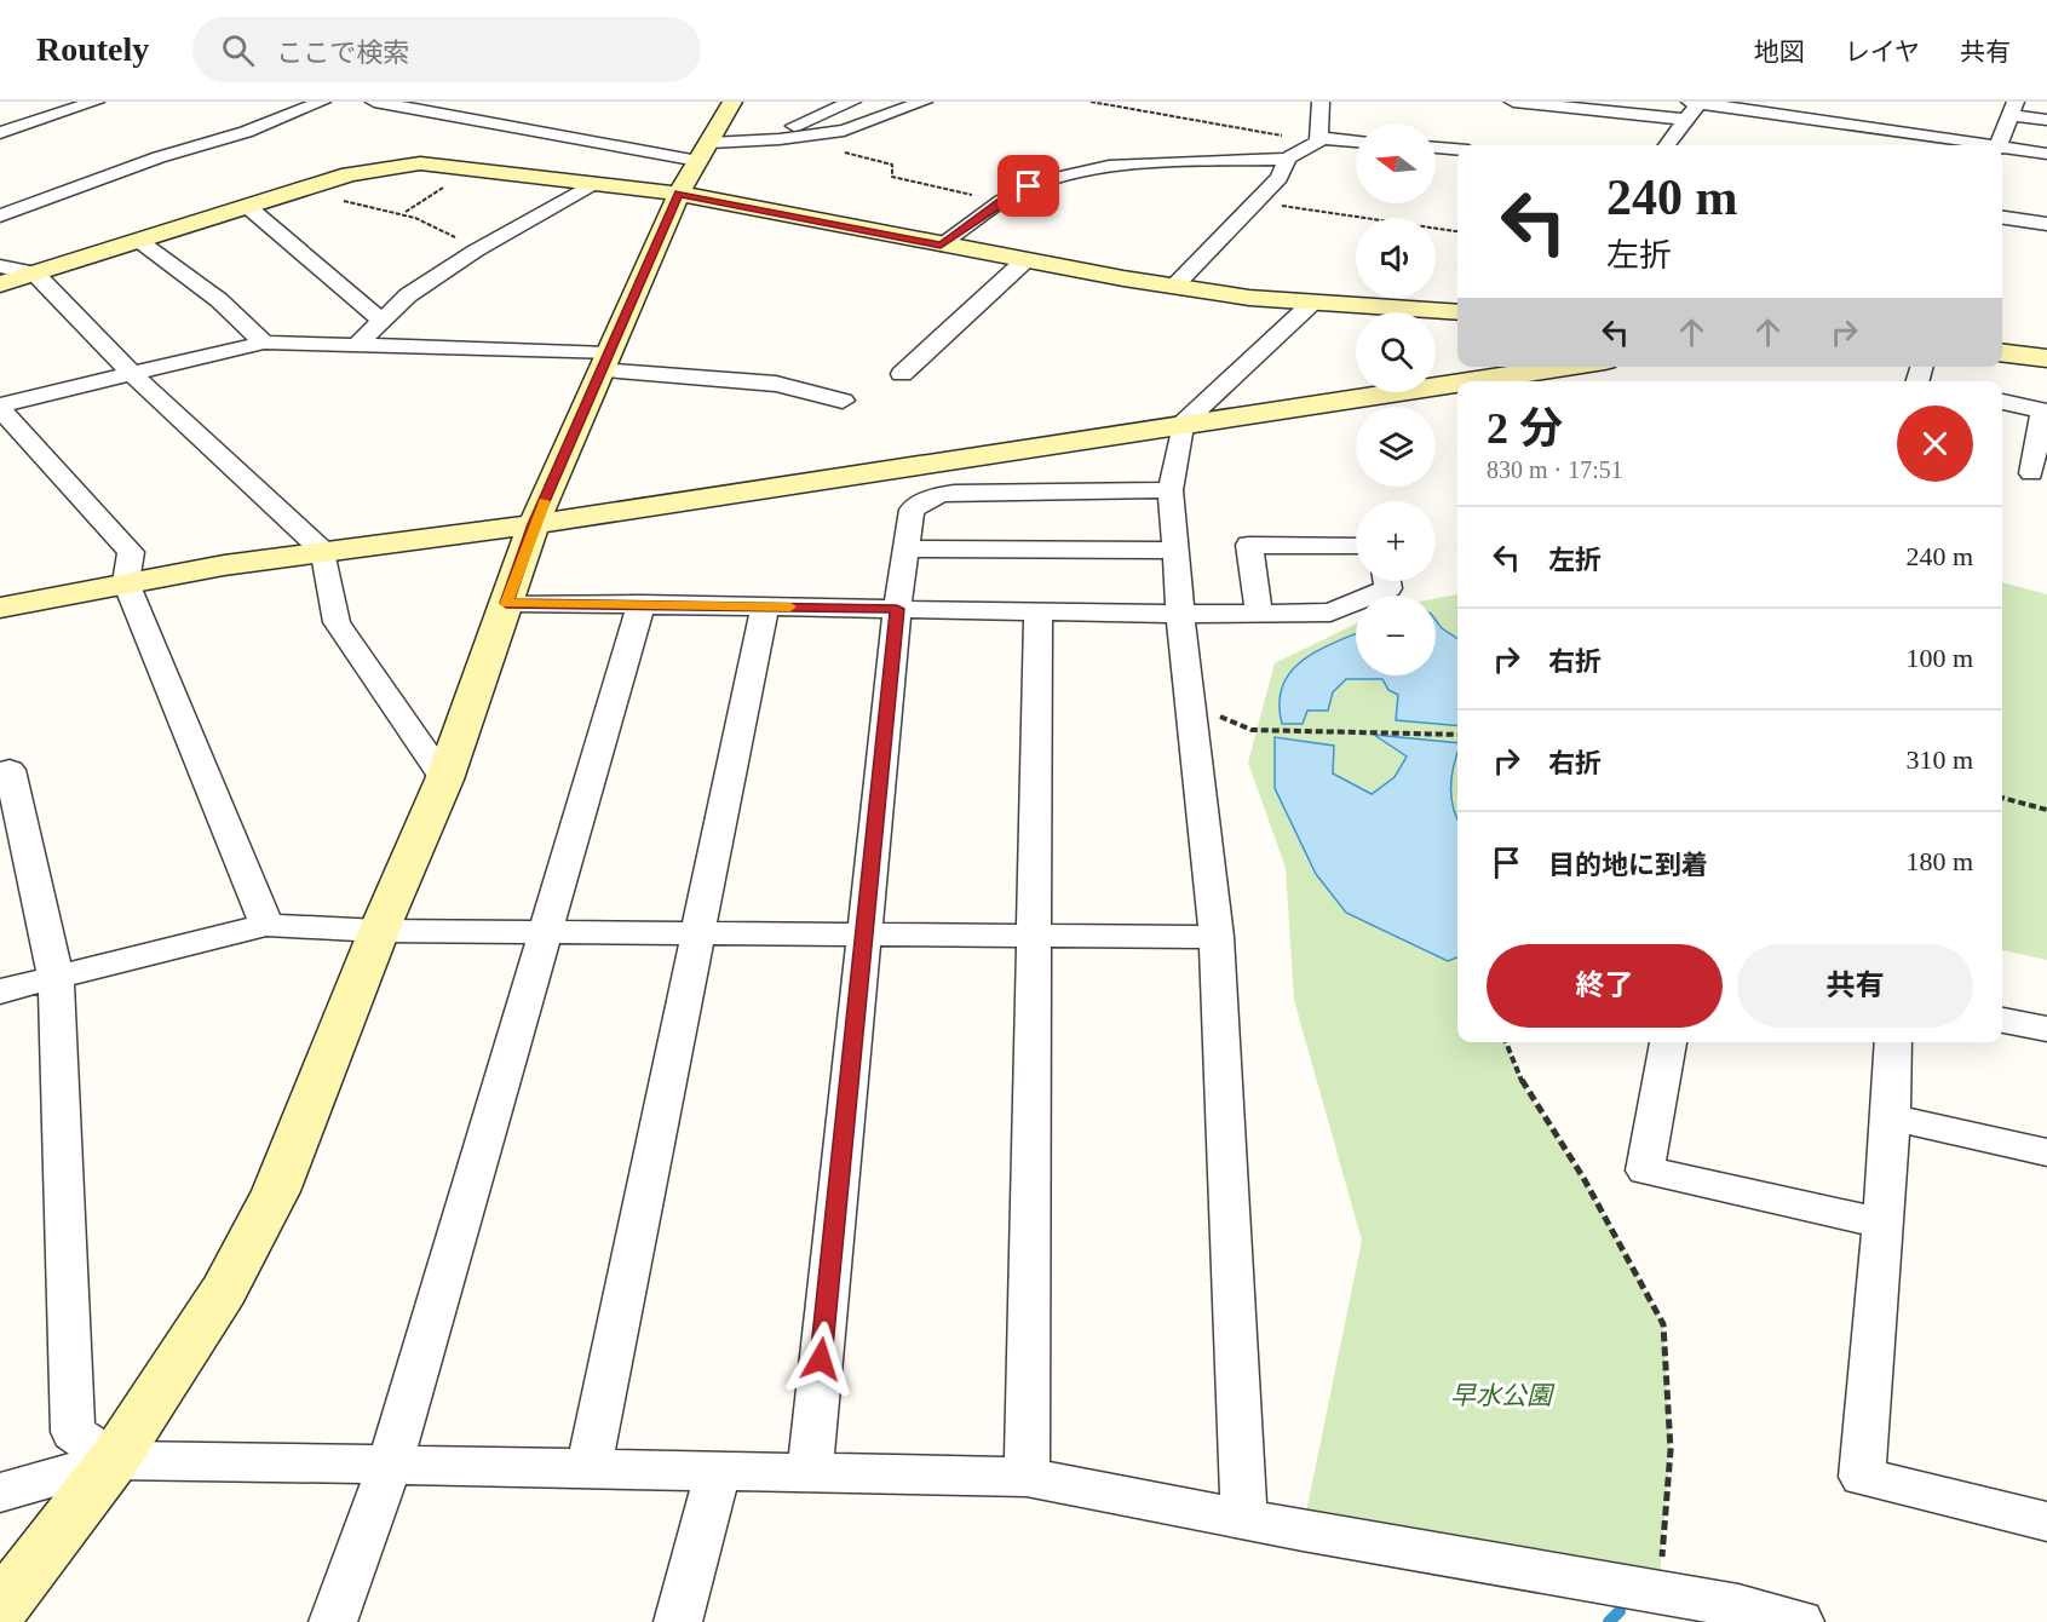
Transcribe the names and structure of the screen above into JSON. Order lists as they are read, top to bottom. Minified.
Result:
{"parks":["早水公園"],"north":"left","page":{"header":"Routely","search":"ここで検索","nav":["地図","レイヤ","共有"],"map_buttons":["+","−"],"turn":["240 m","左折"],"heading":["2 分","830 m · 17:51"],"list":[{"name":"左折","value":"240 m"},{"name":"右折","value":"100 m"},{"name":"右折","value":"310 m"},{"name":"目的地に到着","value":"180 m"}],"buttons":["終了","共有"]}}
